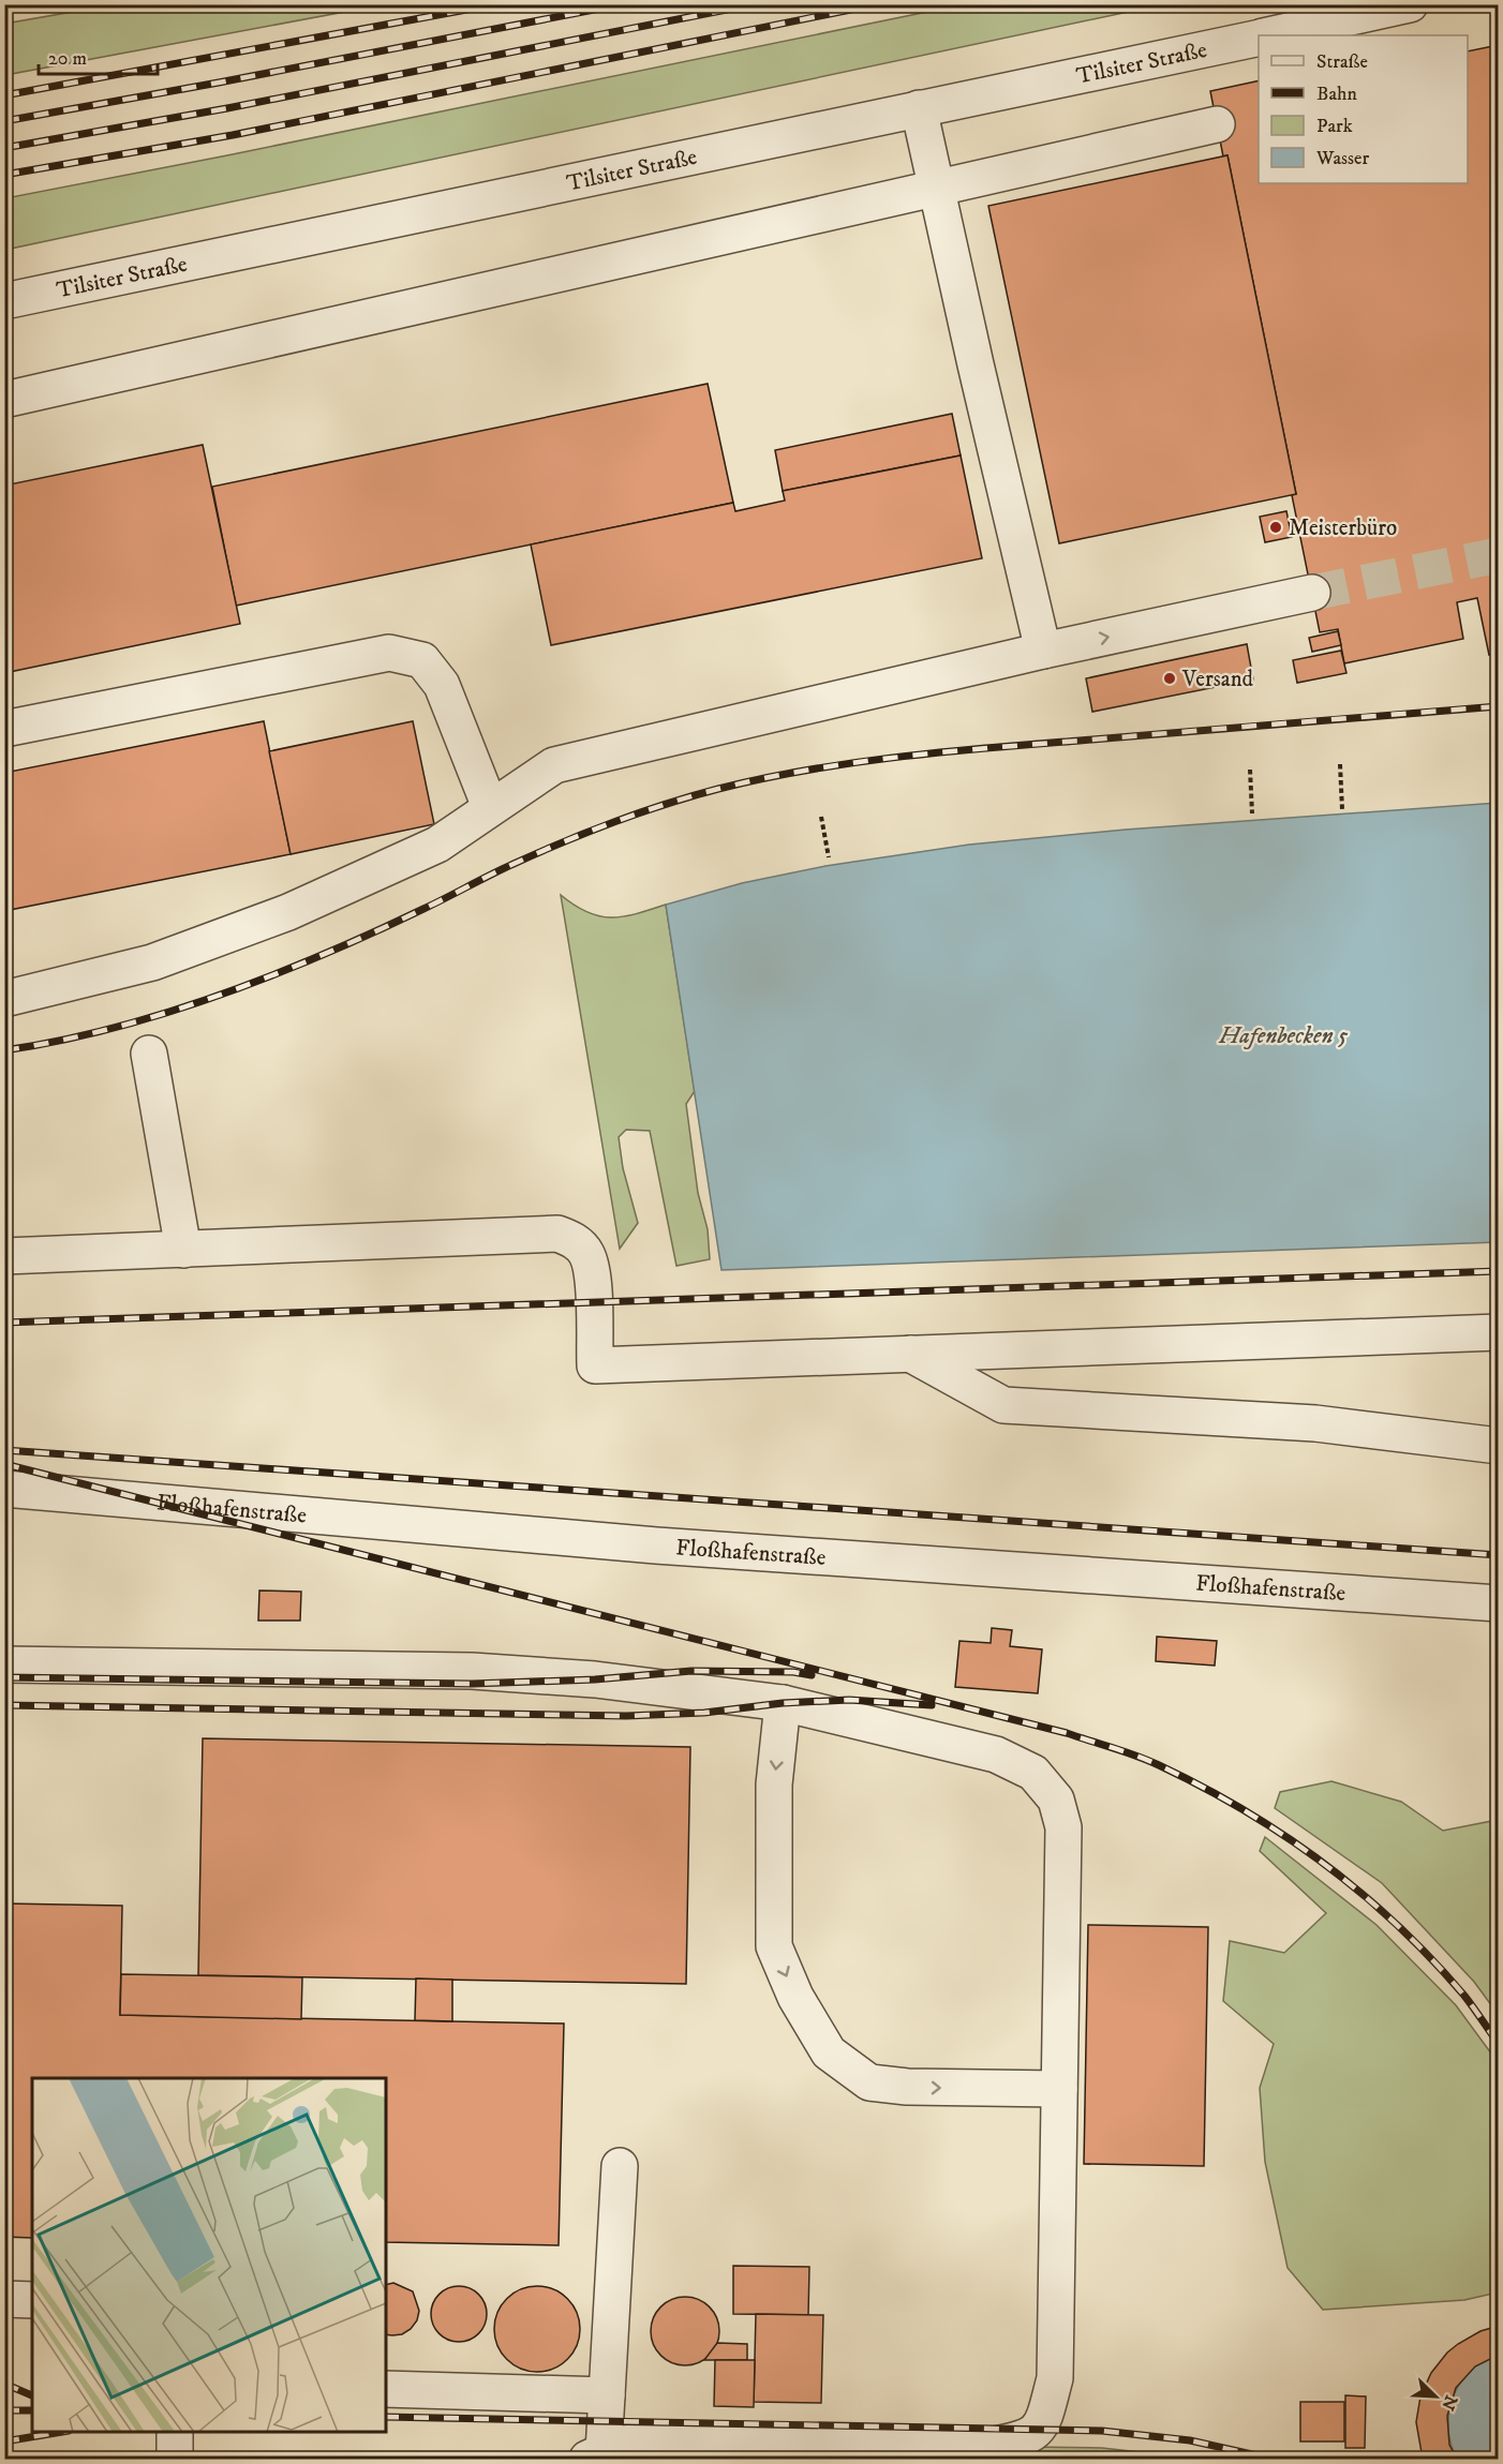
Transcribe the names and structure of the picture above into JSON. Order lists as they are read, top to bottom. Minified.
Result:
{"streets":{"street":["Tilsiter Straße","Floßhafenstraße"]},"water":["Hafenbecken 5"],"places":["Meisterbüro","Versand"],"legend":["Straße","Bahn","Park","Wasser"],"scale_bar":"20 m","north":"bottom right"}
